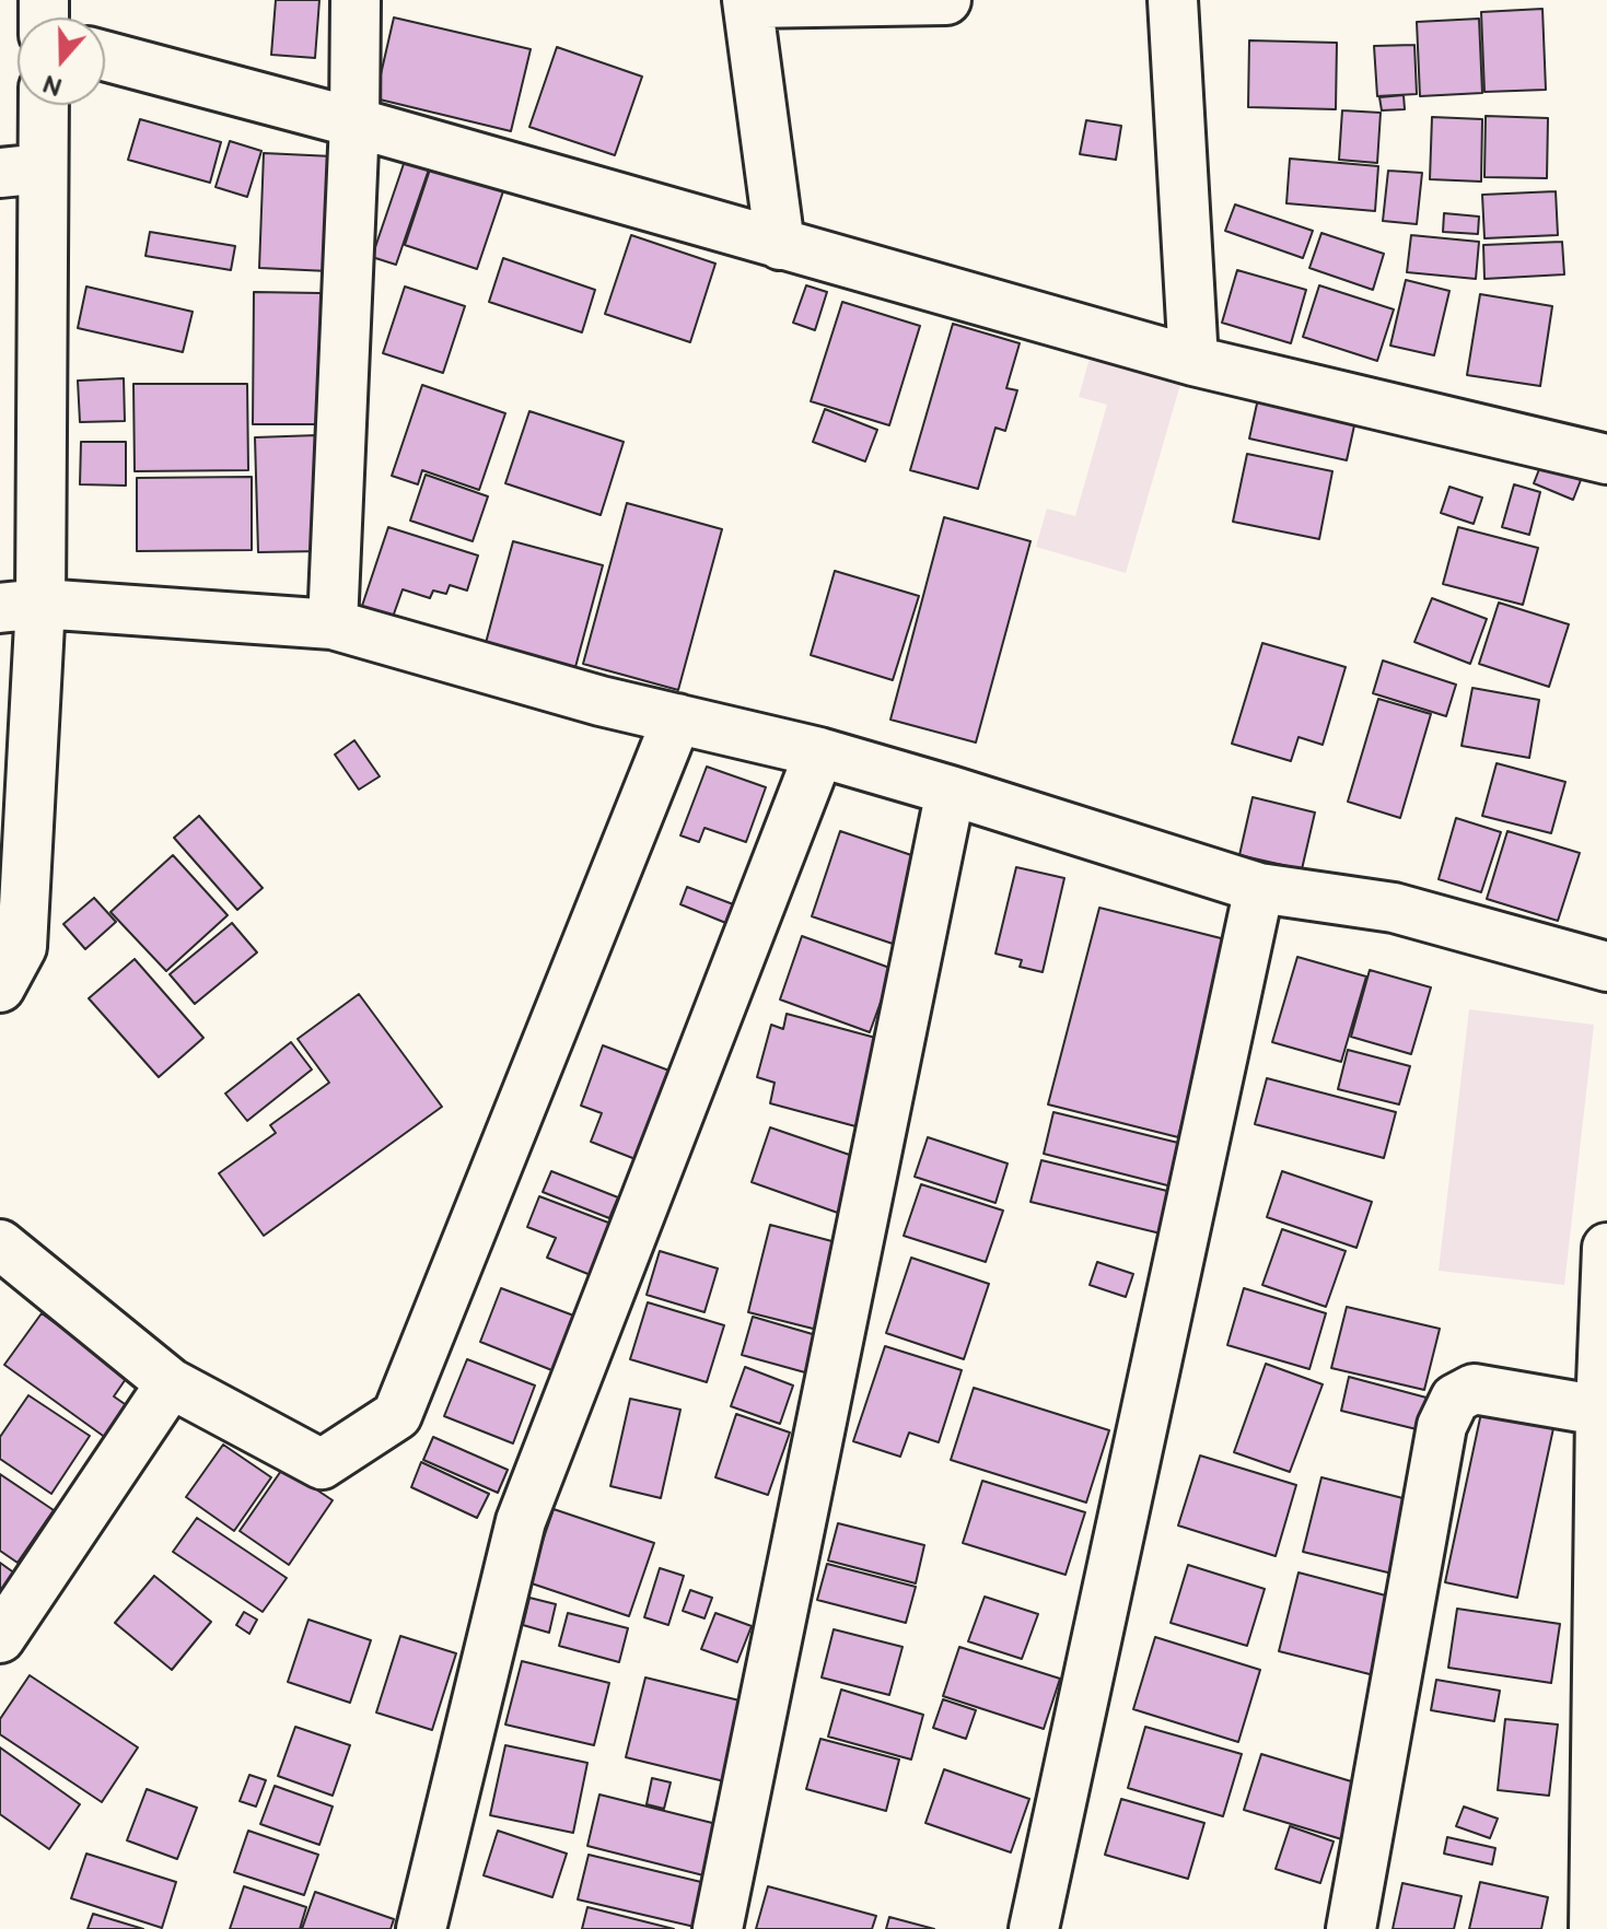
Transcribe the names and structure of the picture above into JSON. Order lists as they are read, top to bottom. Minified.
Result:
{"north":"bottom"}
